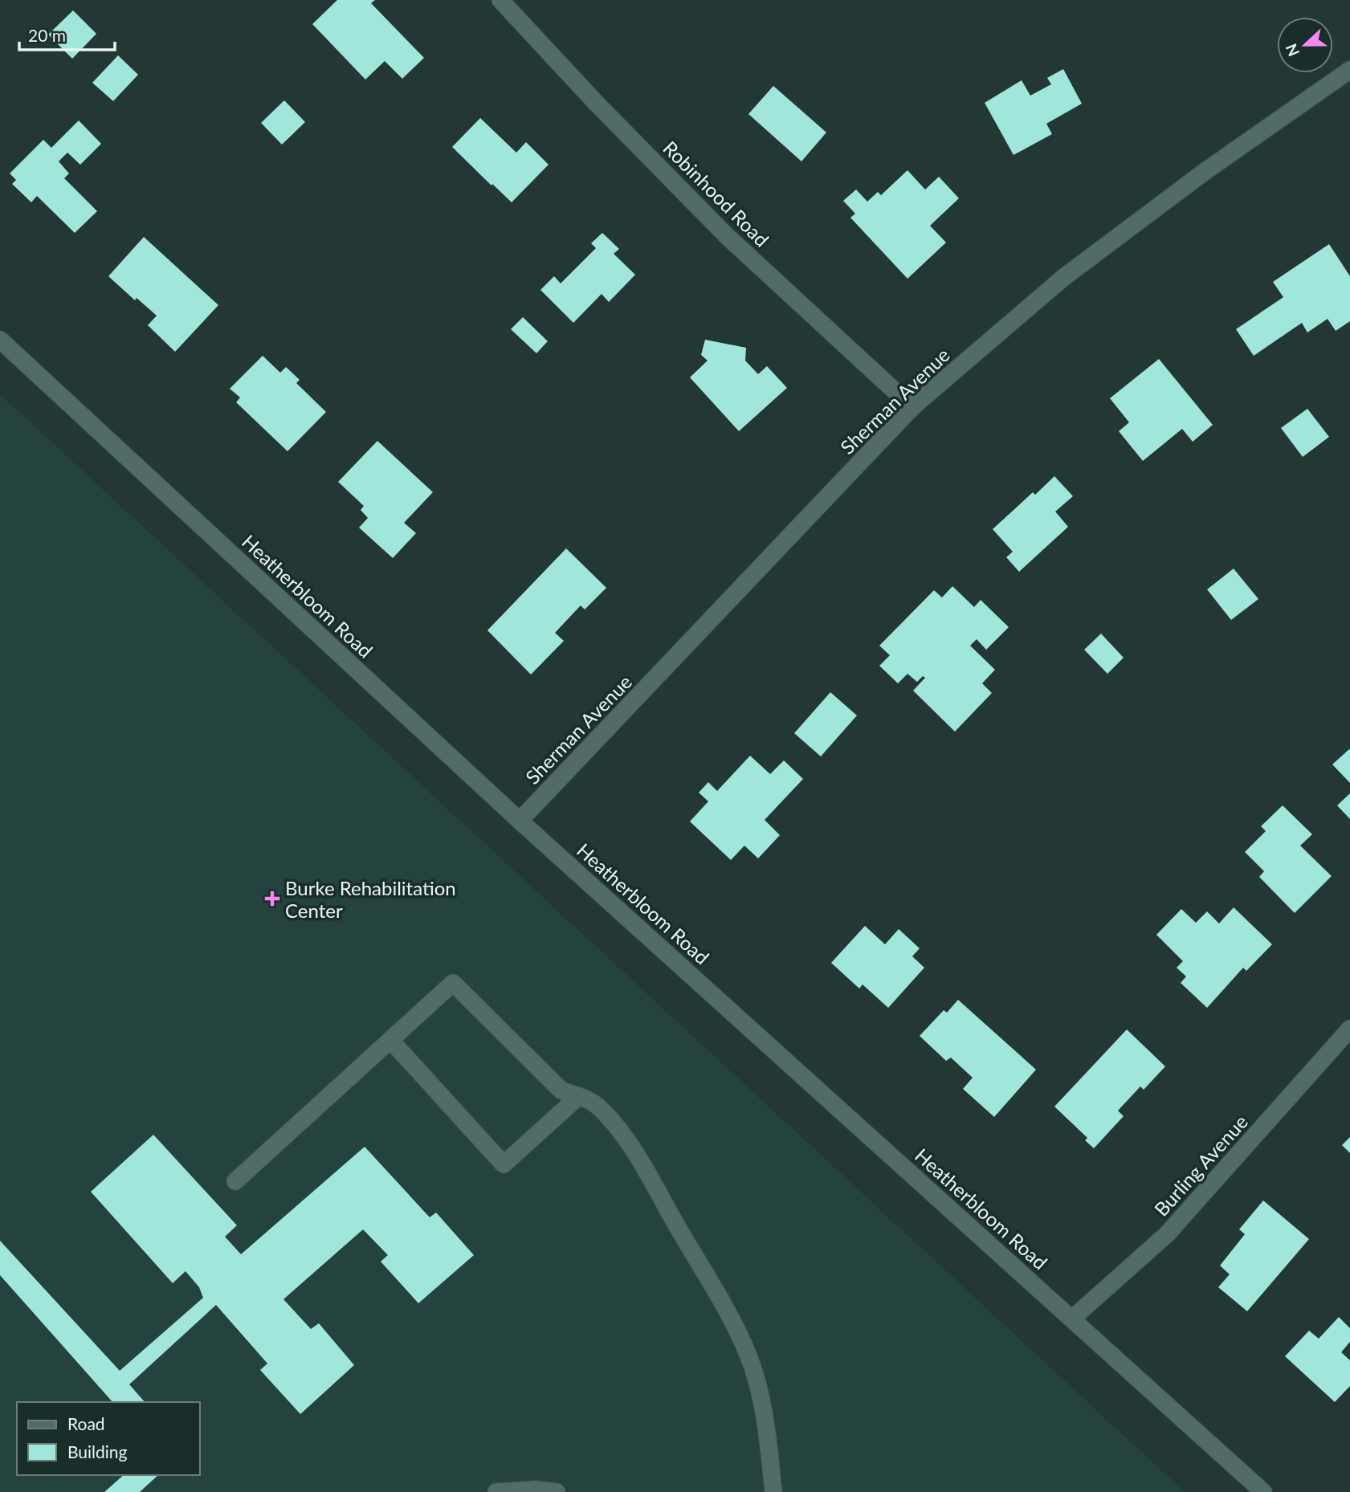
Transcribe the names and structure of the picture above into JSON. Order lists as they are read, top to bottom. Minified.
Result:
{"streets":{"street":["Robinhood Road","Sherman Avenue","Heatherbloom Road","Burling Avenue"]},"crossings":[["Robinhood Road","Sherman Avenue"],["Sherman Avenue","Heatherbloom Road"],["Heatherbloom Road","Burling Avenue"]],"places":{"health":["Burke Rehabilitation Center"]},"legend":["Road","Building"],"scale_bar":"20 m","north":"left"}
